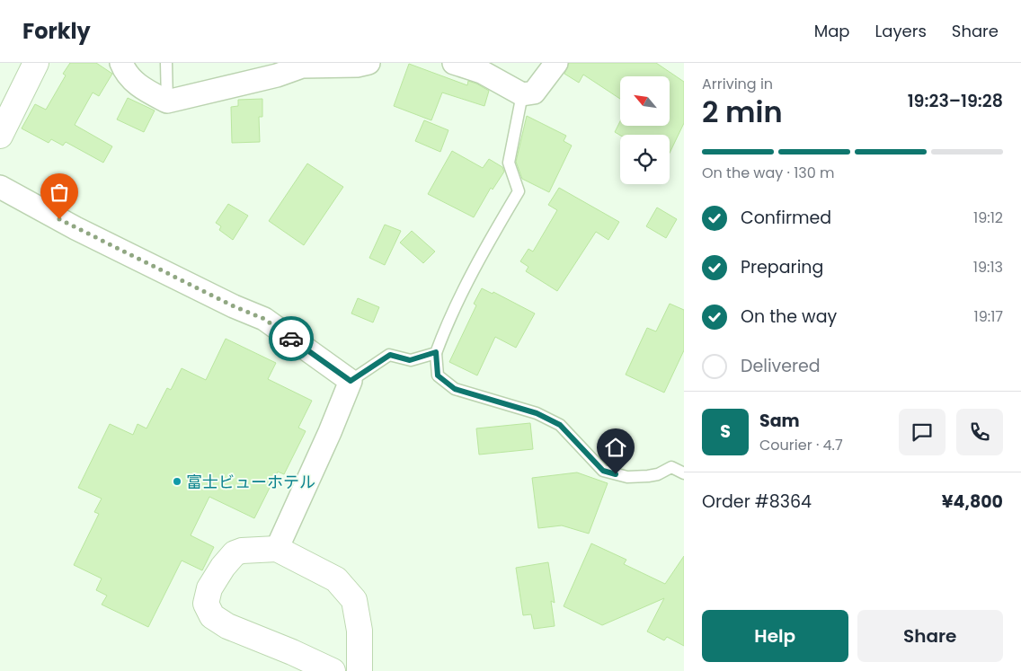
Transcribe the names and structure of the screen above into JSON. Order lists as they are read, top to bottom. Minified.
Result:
{"places":["富士ビューホテル"],"north":"top left","page":{"header":"Forkly","nav":["Map","Layers","Share"],"heading":["2 min","Arriving in","19:23–19:28"],"panel":["Sam","Courier · 4.7","Order #8364","¥4,800"],"bar":"On the way · 130 m","list":[["Confirmed","19:12"],["Preparing","19:13"],["On the way","19:17"],"Delivered"],"round":"S","buttons":["Help","Share"]}}
